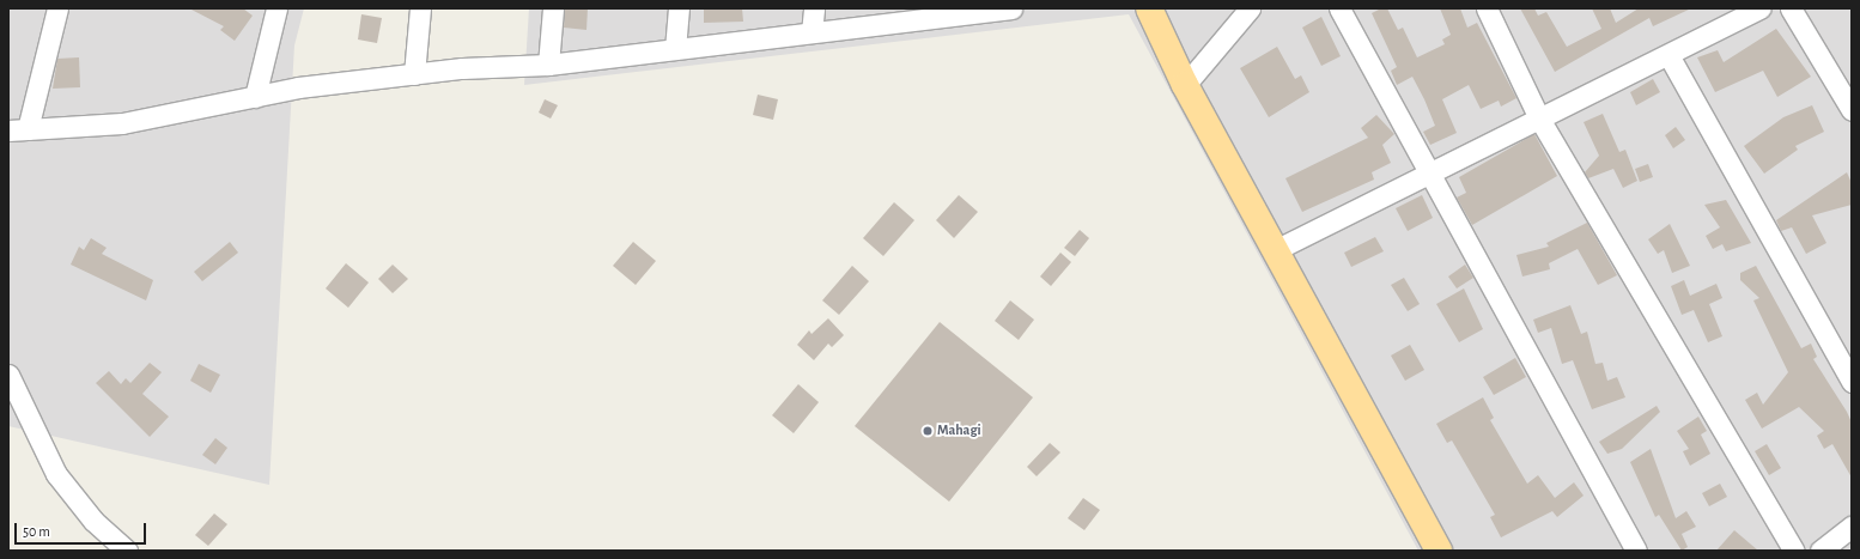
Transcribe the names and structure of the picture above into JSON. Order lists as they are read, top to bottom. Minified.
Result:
{"places":["Mahagi"],"scale_bar":"50 m"}
